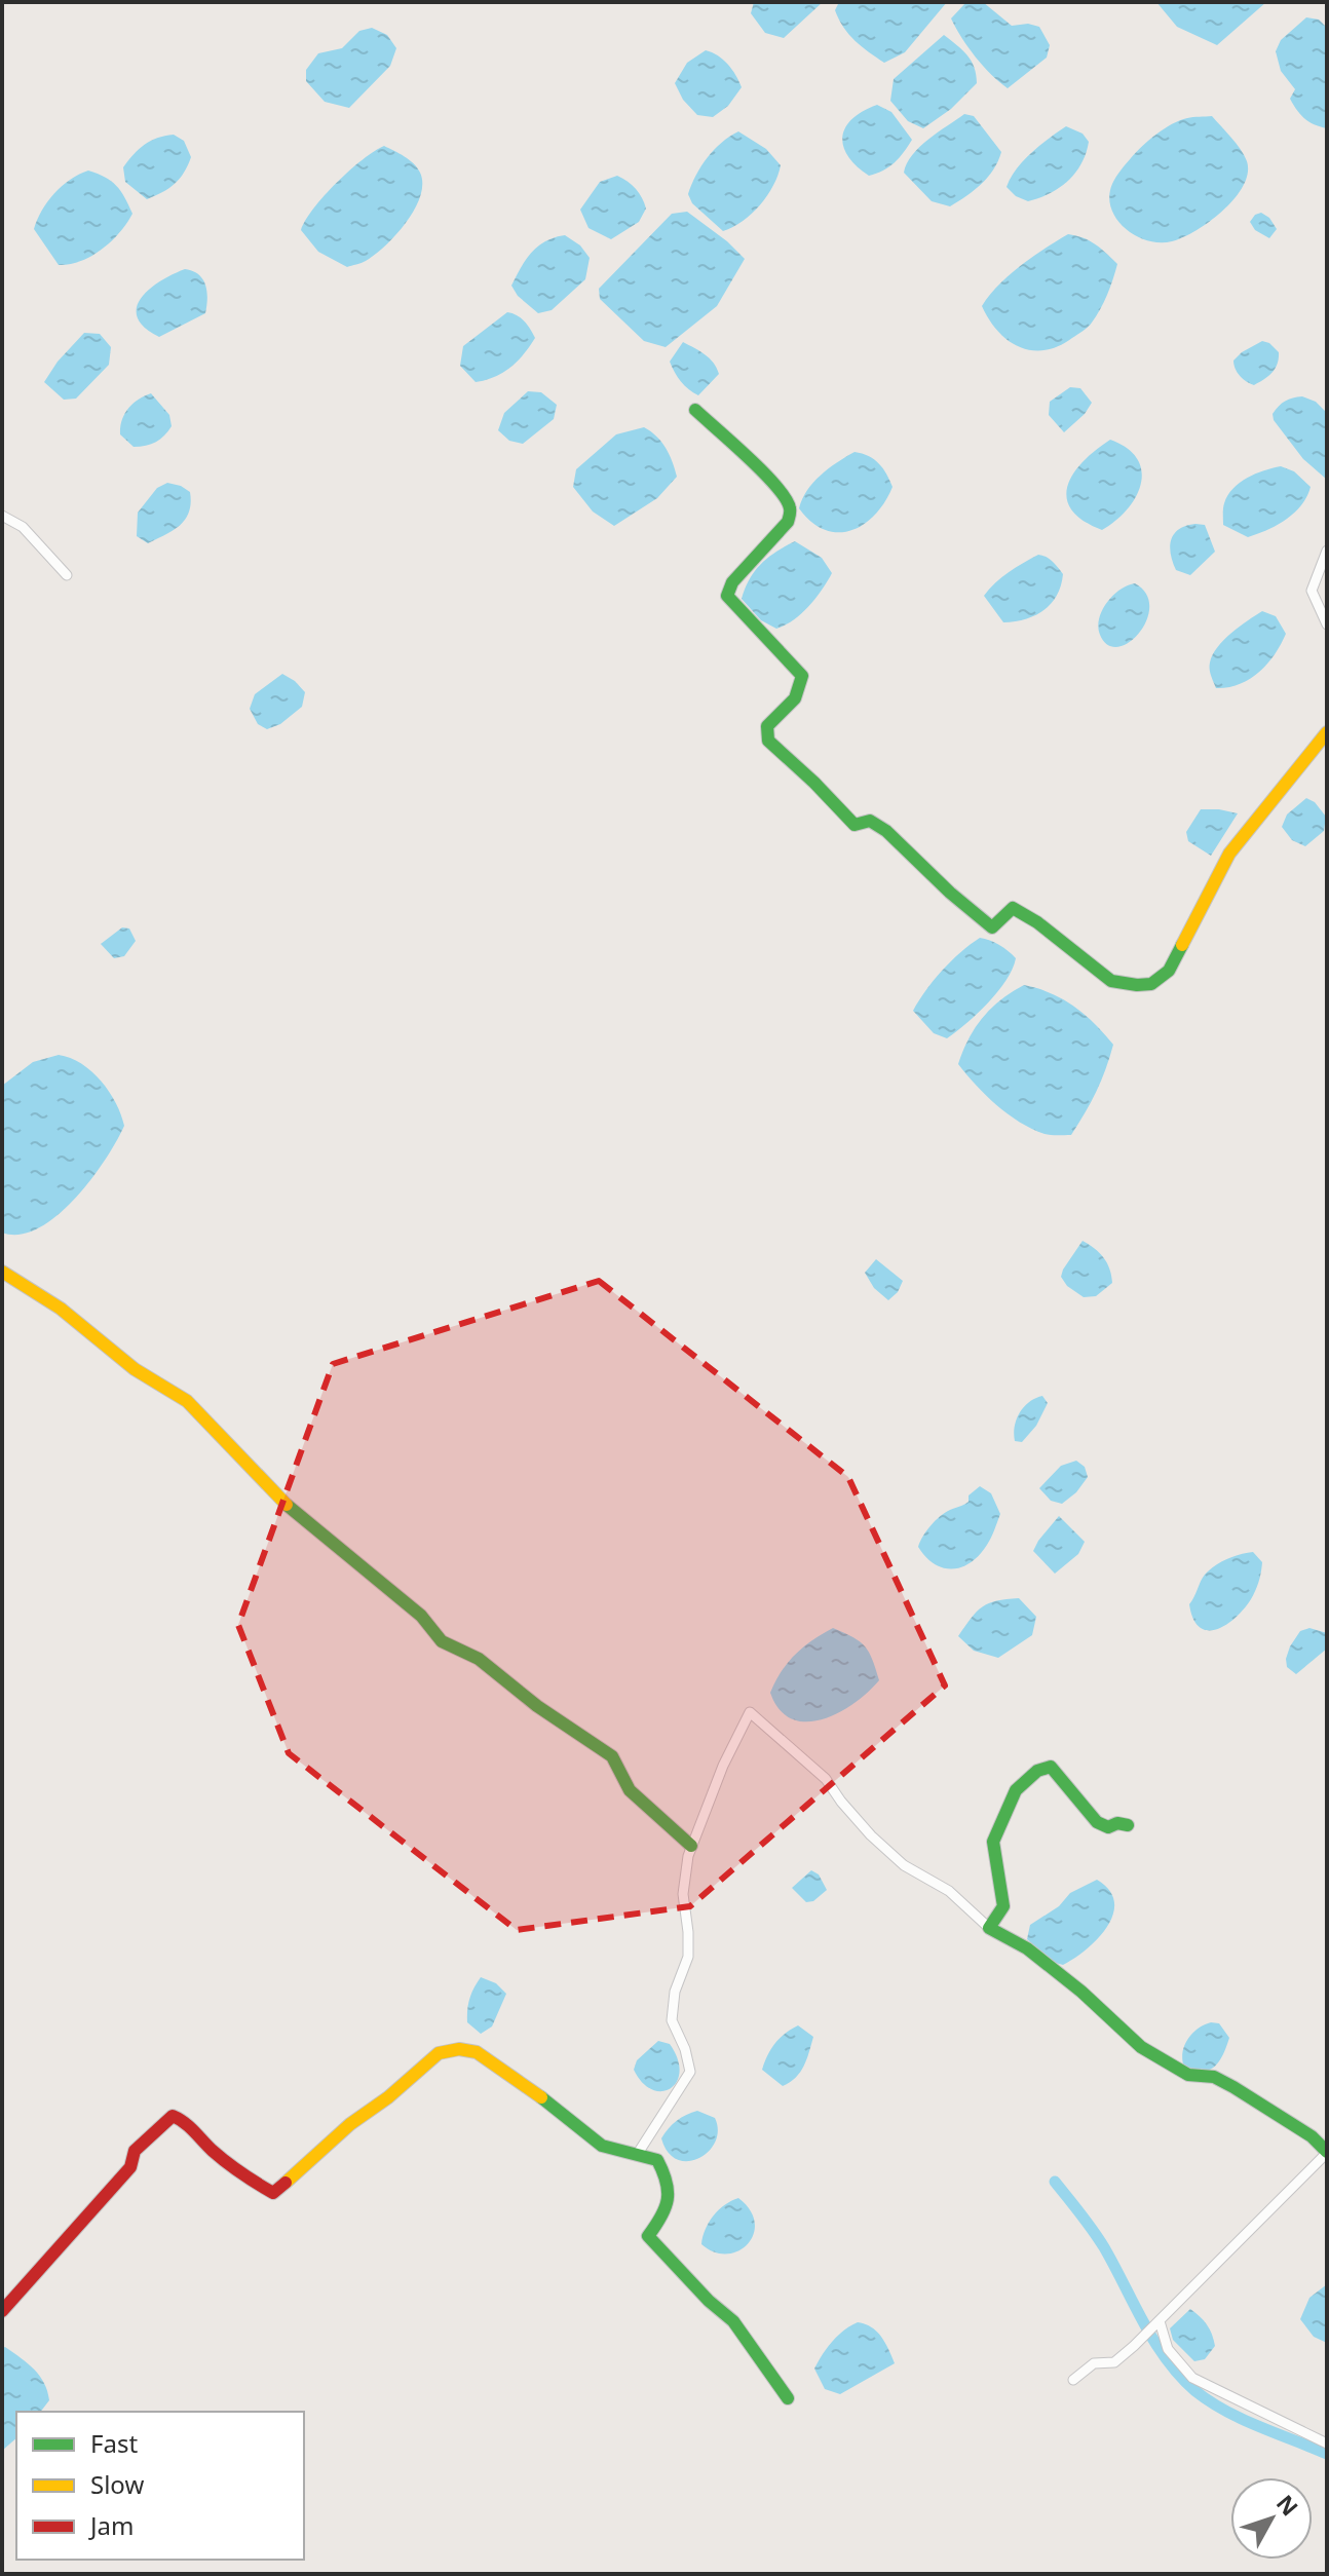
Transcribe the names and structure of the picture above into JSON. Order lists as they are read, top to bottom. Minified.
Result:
{"legend":["Fast","Slow","Jam"],"north":"top right"}
